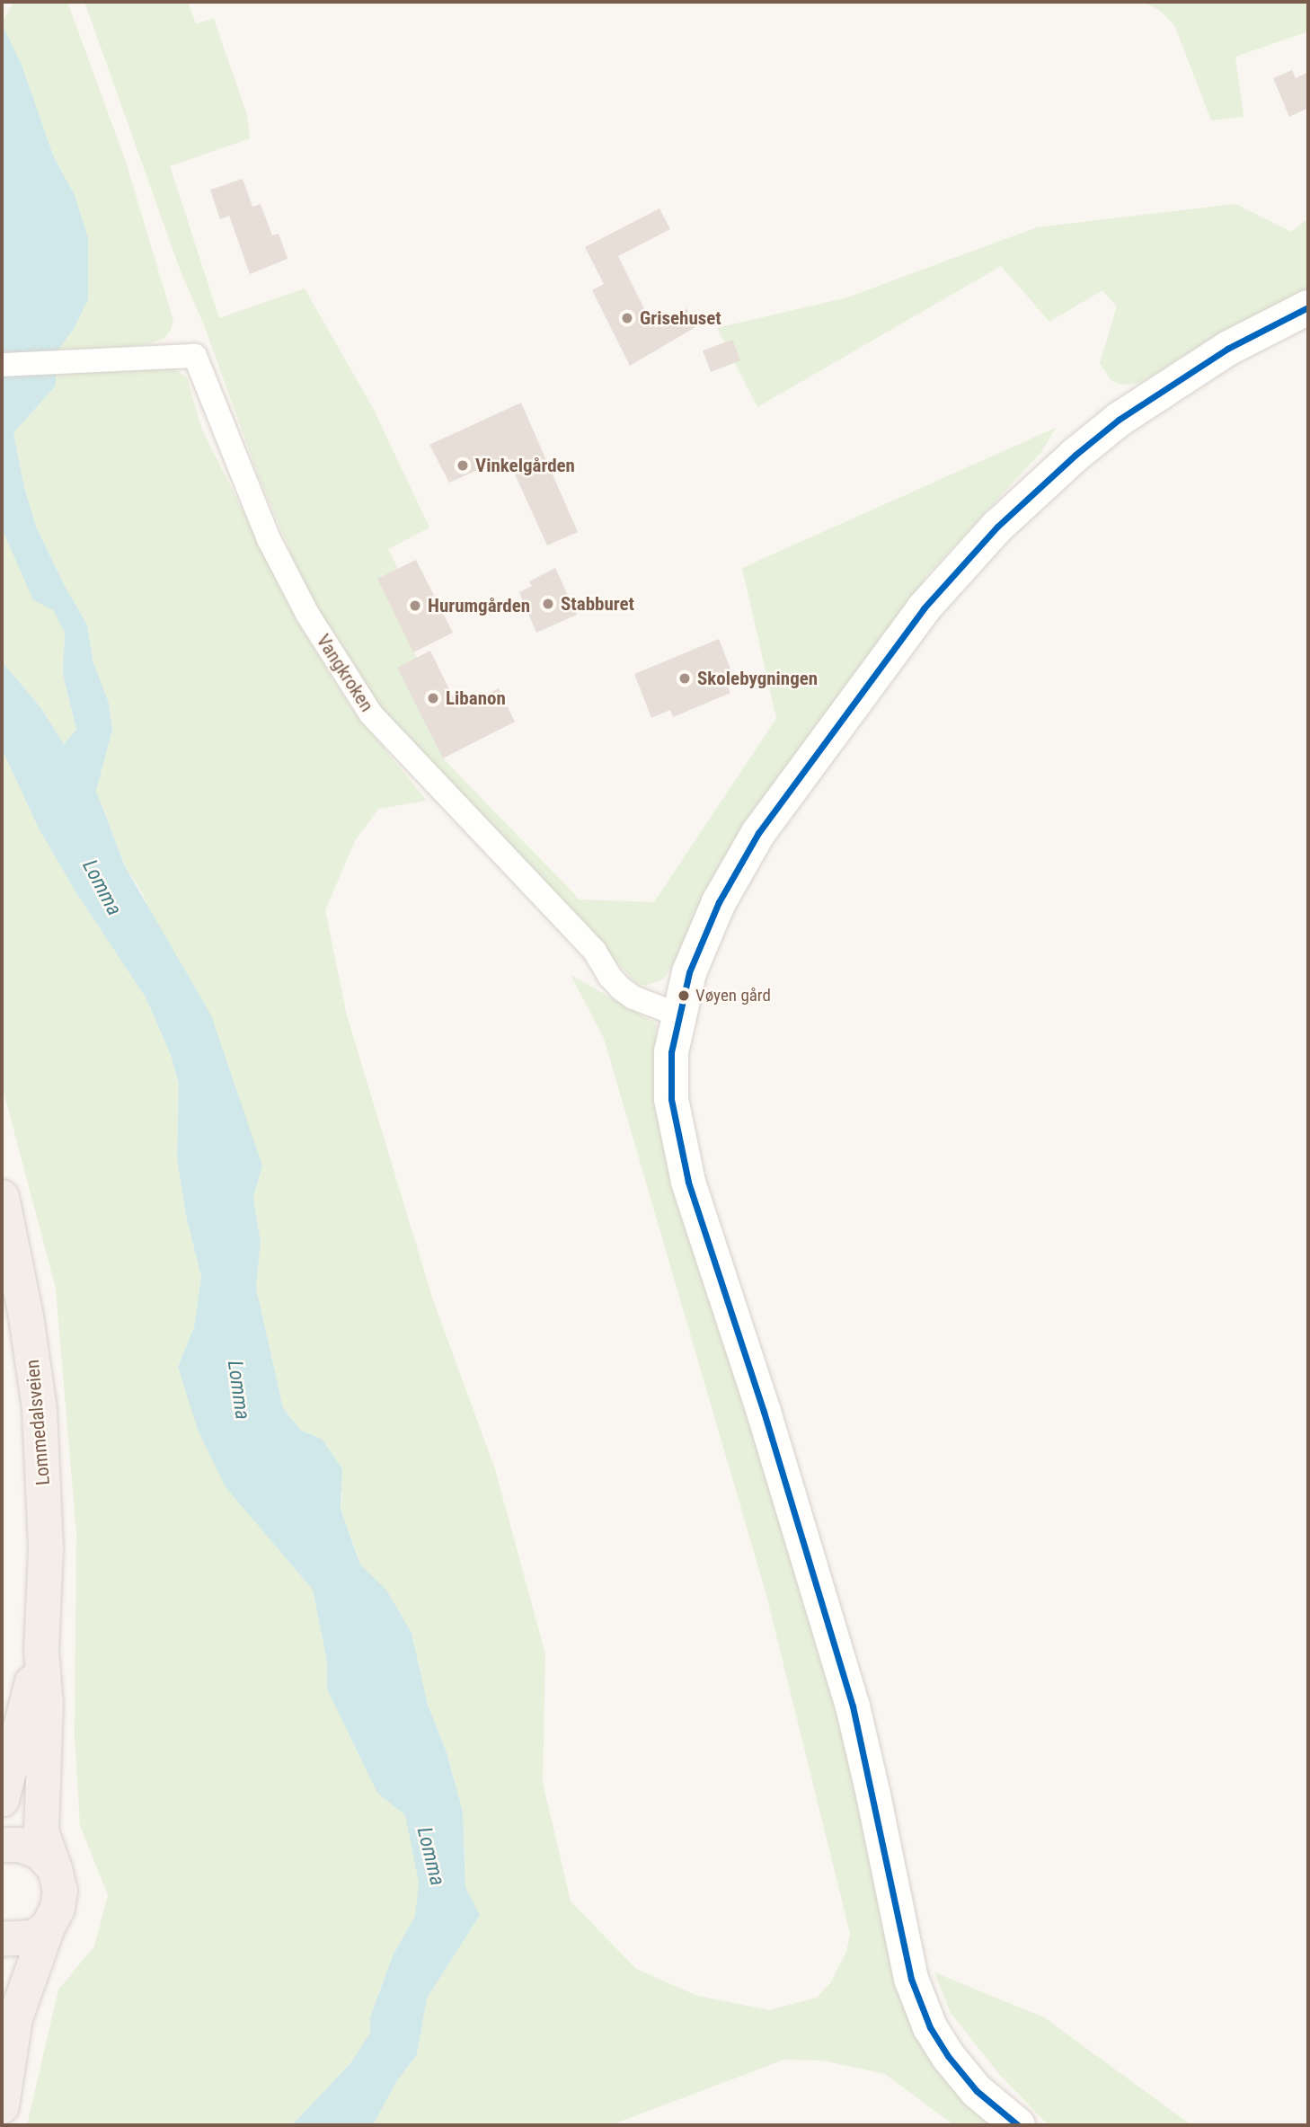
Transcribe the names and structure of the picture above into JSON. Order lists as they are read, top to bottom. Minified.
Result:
{"streets":{"main road":["Lommedalsveien"],"street":["Vangkroken"]},"water":["Lomma"],"places":["Grisehuset","Vinkelgården","Stabburet","Hurumgården","Skolebygningen","Libanon","Vøyen gård"]}
